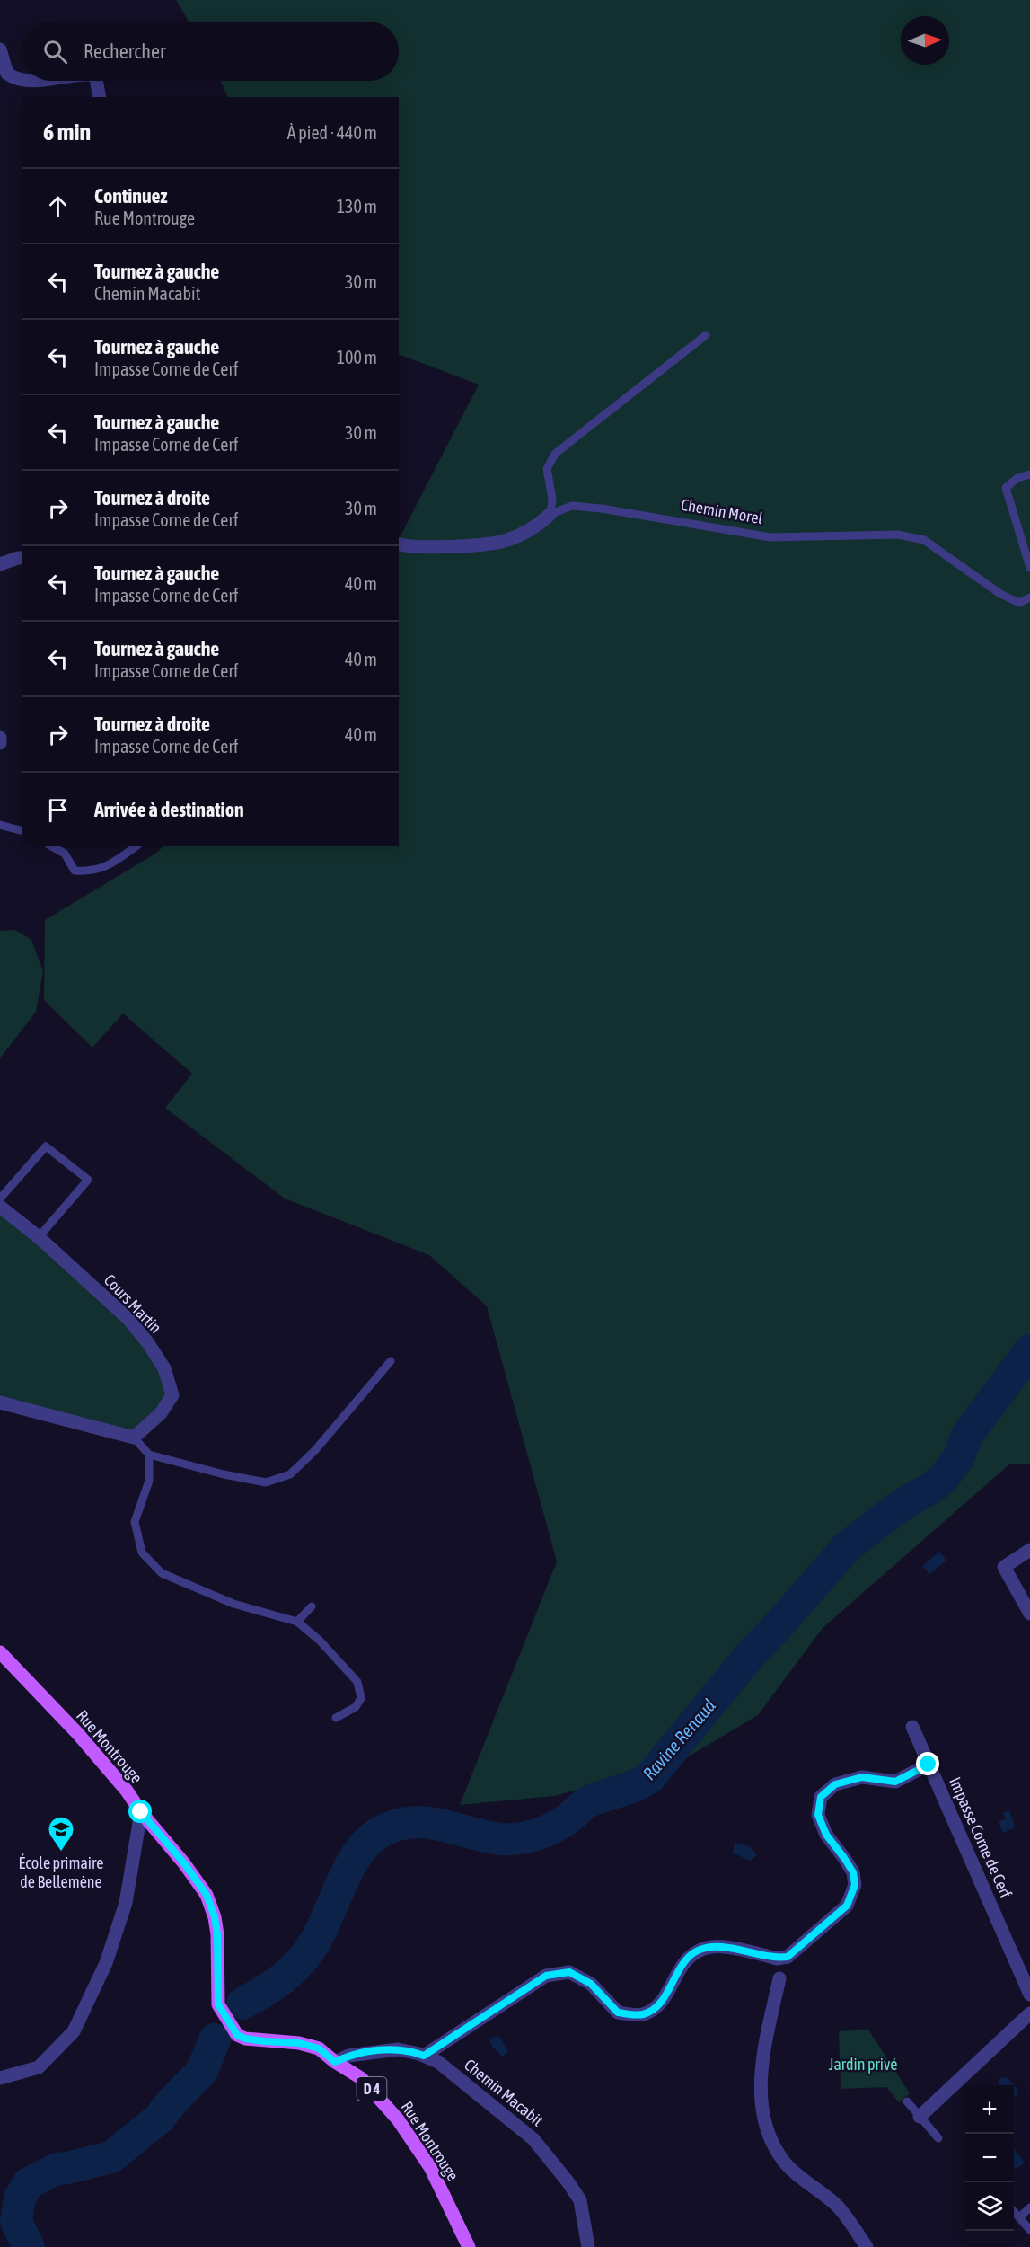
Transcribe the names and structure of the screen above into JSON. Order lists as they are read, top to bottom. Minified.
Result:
{"streets":{"main road":["Rue Montrouge","D 4"],"street":["Chemin Morel","Cours Martin","Impasse Corne de Cerf","Chemin Macabit"]},"crossings":[["Rue Montrouge","Chemin Macabit"],["Impasse Corne de Cerf","Chemin Macabit"]],"water":["Ravine Renaud"],"parks":["Jardin privé"],"places":{"school or university":["École primaire de Bellemène"]},"north":"right","page":{"search":"Rechercher","heading":["6 min","À pied · 440 m"],"list":[["Continuez","Rue Montrouge","130 m"],["Tournez à gauche","Chemin Macabit","30 m"],["Tournez à gauche","Impasse Corne de Cerf","100 m"],["Tournez à gauche","Impasse Corne de Cerf","30 m"],["Tournez à droite","Impasse Corne de Cerf","30 m"],["Tournez à gauche","Impasse Corne de Cerf","40 m"],["Tournez à gauche","Impasse Corne de Cerf","40 m"],["Tournez à droite","Impasse Corne de Cerf","40 m"],"Arrivée à destination"],"map_buttons":["+","−"]}}
